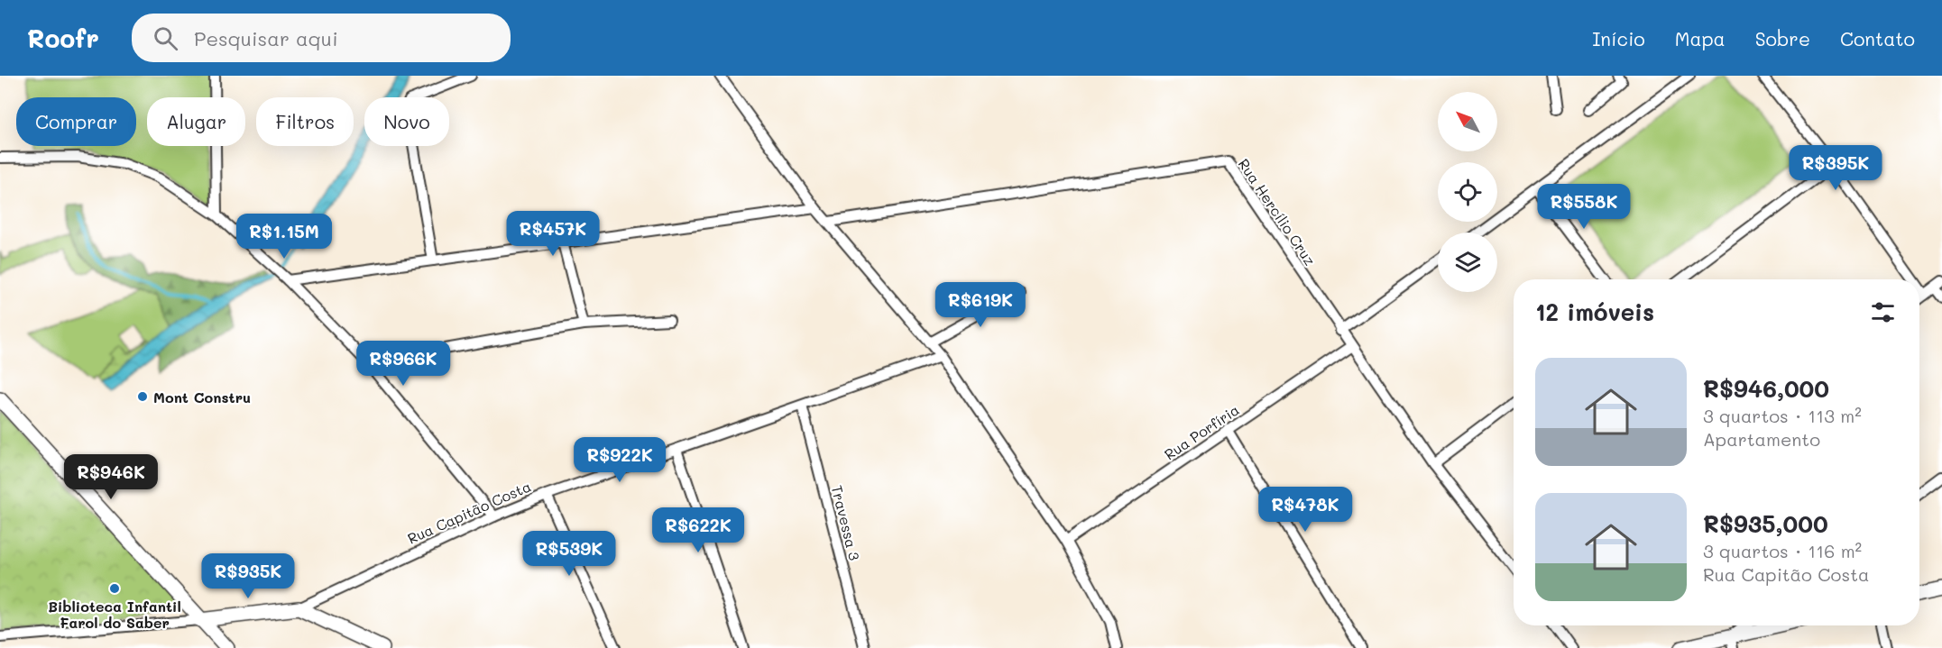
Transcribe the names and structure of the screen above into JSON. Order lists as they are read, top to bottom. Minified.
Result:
{"streets":{"street":["Rua Hercílio Cruz","Rua Porfíria","Rua Capitão Costa","Travessa 3"]},"crossings":[["Rua Hercílio Cruz","Rua Porfíria"],["Rua Capitão Costa","Travessa 3"]],"places":["Mont Constru","Biblioteca Infantil Farol do Saber"],"north":"top left","page":{"header":"Roofr","search":"Pesquisar aqui","nav":["Início","Mapa","Sobre","Contato"],"chip":["Comprar","Alugar","Filtros","Novo"],"price":["R$395K","R$558K","R$457K","R$1.15M","R$619K","R$966K","R$922K","R$946K","R$478K","R$622K","R$539K","R$935K"],"heading":"12 imóveis","list":[{"name":"R$946,000","note":"3 quartos · 113 m² · Apartamento"},{"name":"R$935,000","note":"3 quartos · 116 m² · Rua Capitão Costa"}]}}
